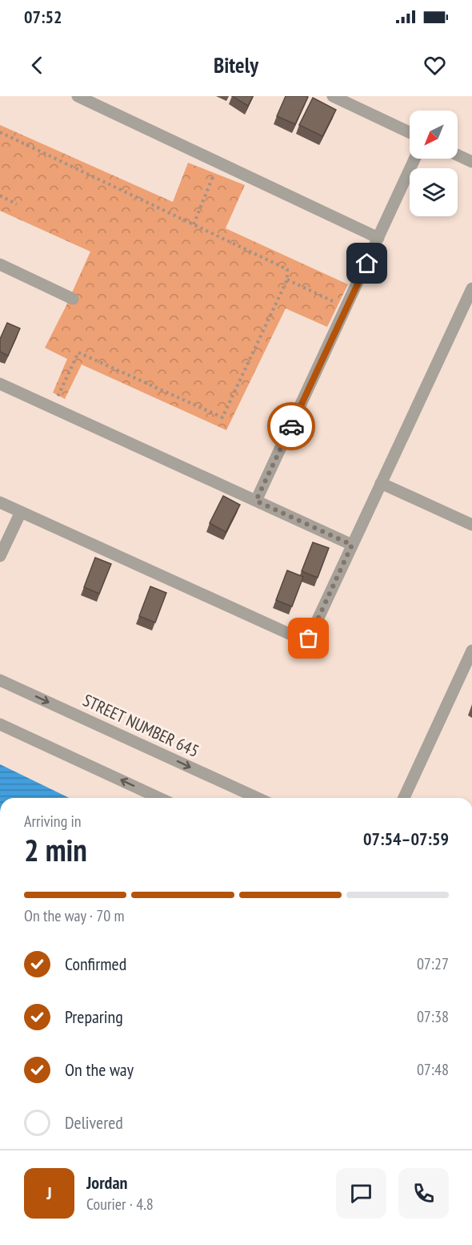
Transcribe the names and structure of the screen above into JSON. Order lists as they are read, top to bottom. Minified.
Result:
{"streets":{"street":["STREET NUMBER 645"]},"north":"bottom left","page":{"status":"07:52","header":"Bitely","heading":["2 min","Arriving in","07:54–07:59"],"panel":["Jordan","Courier · 4.8"],"bar":"On the way · 70 m","list":[["Confirmed","07:27"],["Preparing","07:38"],["On the way","07:48"],"Delivered"],"round":"J"}}
